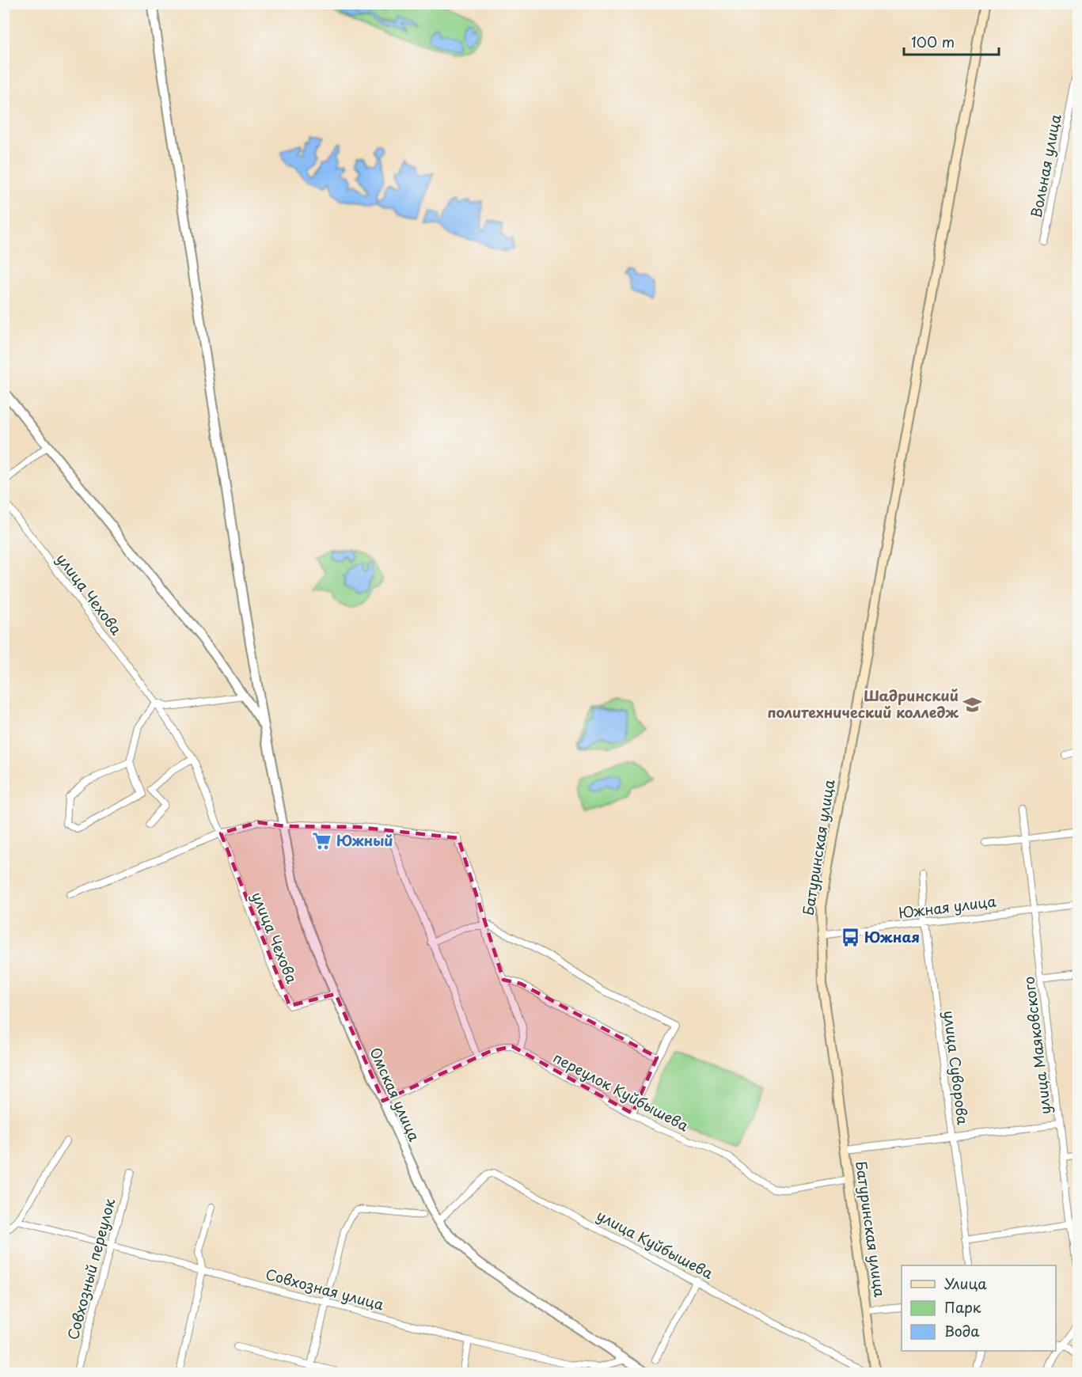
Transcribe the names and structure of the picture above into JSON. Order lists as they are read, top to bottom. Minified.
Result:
{"streets":{"main road":["Батуринская улица"],"street":["Вольная улица","улица Чехова","Южная улица","улица Маяковского","улица Суворова","переулок Куйбышева","Омская улица","улица Куйбышева","Совхозный переулок","Совхозная улица"]},"crossings":[["улица Чехова","Омская улица"],["Батуринская улица","Южная улица"],["Батуринская улица","переулок Куйбышева"],["Южная улица","улица Маяковского"],["Южная улица","улица Суворова"],["Омская улица","улица Куйбышева"],["Омская улица","Совхозная улица"],["Совхозный переулок","Совхозная улица"]],"places":{"school or university":["Шадринский политехнический колледж"],"supermarket":["Южный"],"bus stop":["Южная"]},"legend":["Улица","Парк","Вода"],"scale_bar":"100 m"}
